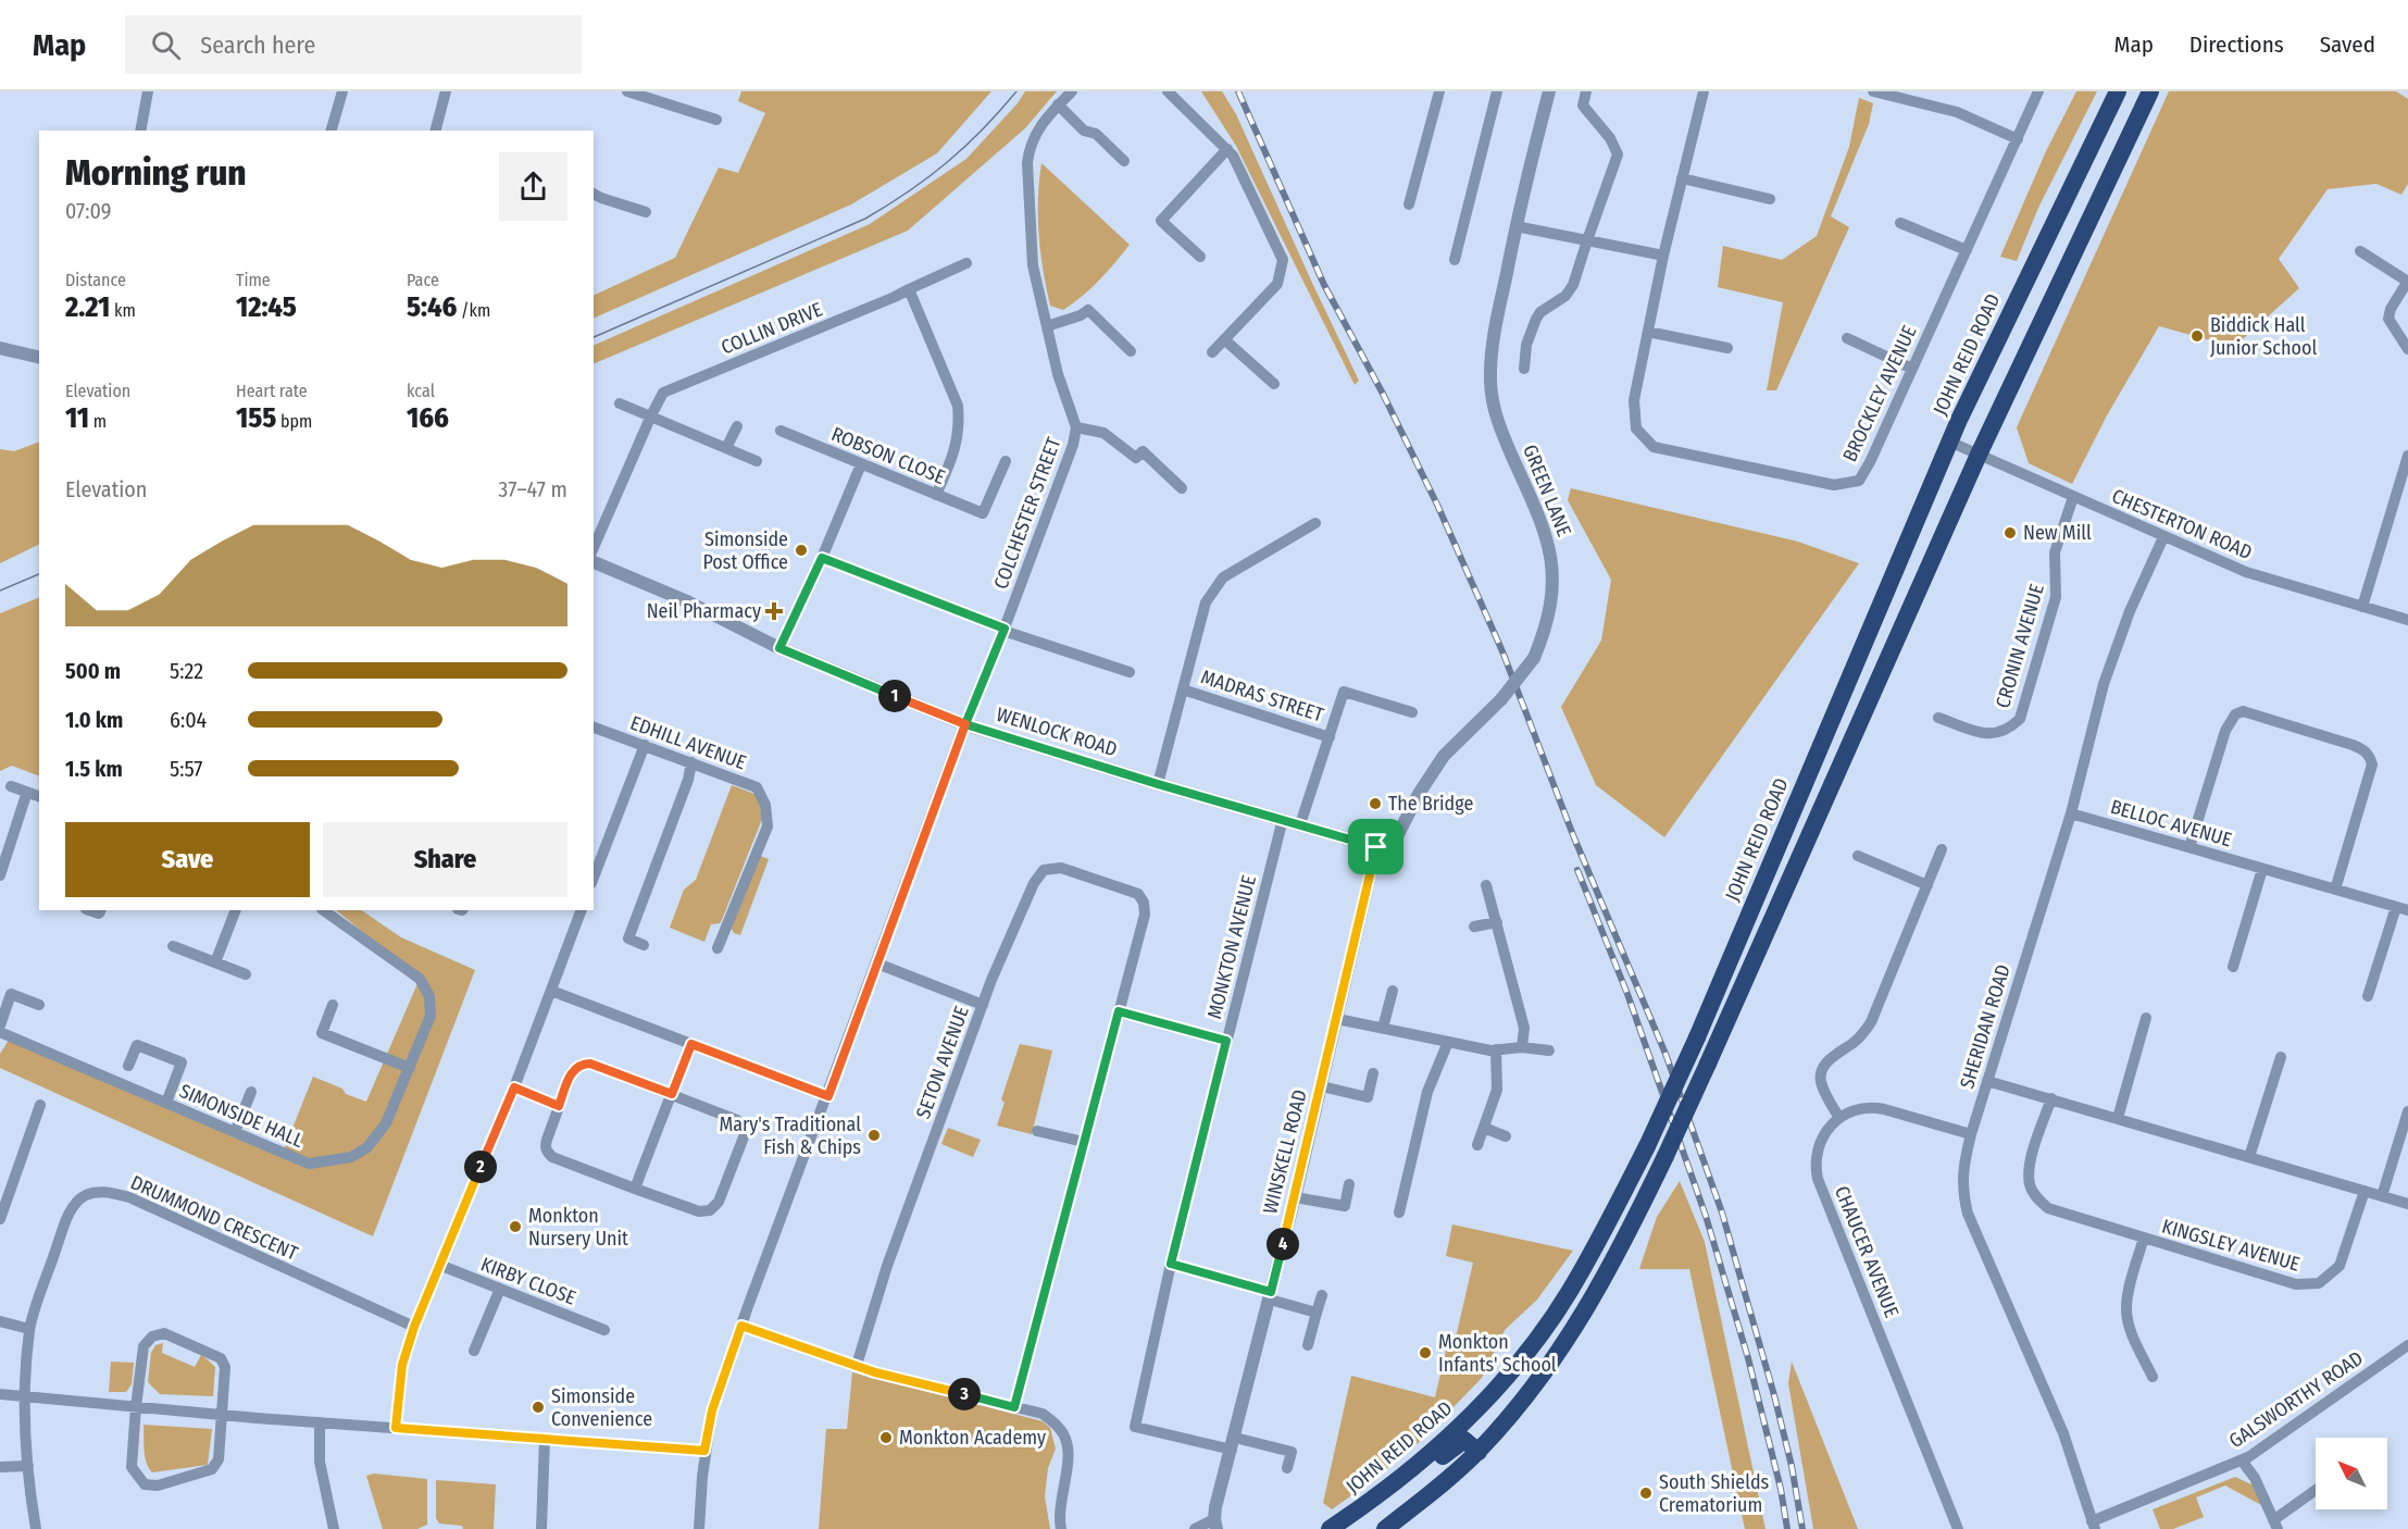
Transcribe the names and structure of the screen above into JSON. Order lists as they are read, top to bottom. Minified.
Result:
{"streets":{"highway":["JOHN REID ROAD"],"street":["COLLIN DRIVE","BROCKLEY AVENUE","ROBSON CLOSE","GREEN LANE","COLCHESTER STREET","CHESTERTON ROAD","CRONIN AVENUE","MADRAS STREET","WENLOCK ROAD","EDHILL AVENUE","BELLOC AVENUE","MONKTON AVENUE","SHERIDAN ROAD","SETON AVENUE","SIMONSIDE HALL","WINSKELL ROAD","DRUMMOND CRESCENT","KINGSLEY AVENUE","CHAUCER AVENUE","KIRBY CLOSE","GALSWORTHY ROAD"]},"crossings":[["JOHN REID ROAD","CHESTERTON ROAD"],["GREEN LANE","WENLOCK ROAD"],["GREEN LANE","WINSKELL ROAD"],["COLCHESTER STREET","WENLOCK ROAD"],["CHESTERTON ROAD","CRONIN AVENUE"],["CHESTERTON ROAD","SHERIDAN ROAD"],["WENLOCK ROAD","MONKTON AVENUE"],["WENLOCK ROAD","WINSKELL ROAD"],["BELLOC AVENUE","SHERIDAN ROAD"],["MONKTON AVENUE","WINSKELL ROAD"],["SHERIDAN ROAD","GALSWORTHY ROAD"]],"places":{"other":["Biddick Hall Junior School","New Mill","Simonside Post Office","The Bridge","Mary's Traditional Fish & Chips","Monkton Nursery Unit","Monkton Infants' School","Simonside Convenience","Monkton Academy","South Shields Crematorium"],"health":["Neil Pharmacy"]},"north":"top left","page":{"header":"Map","search":"Search here","nav":["Map","Directions","Saved"],"heading":["Morning run","07:09"],"stats":[["Distance","2.21 km"],["Time","12:45"],["Pace","5:46 /km"],["Elevation","11 m"],["Heart rate","155 bpm"],["kcal","166"]],"chart":["Elevation","37–47 m"],"list":[{"name":"500 m","note":"5:22"},{"name":"1.0 km","note":"6:04"},{"name":"1.5 km","note":"5:57"}],"pins":["1","2","4","3"],"buttons":["Save","Share"]}}
